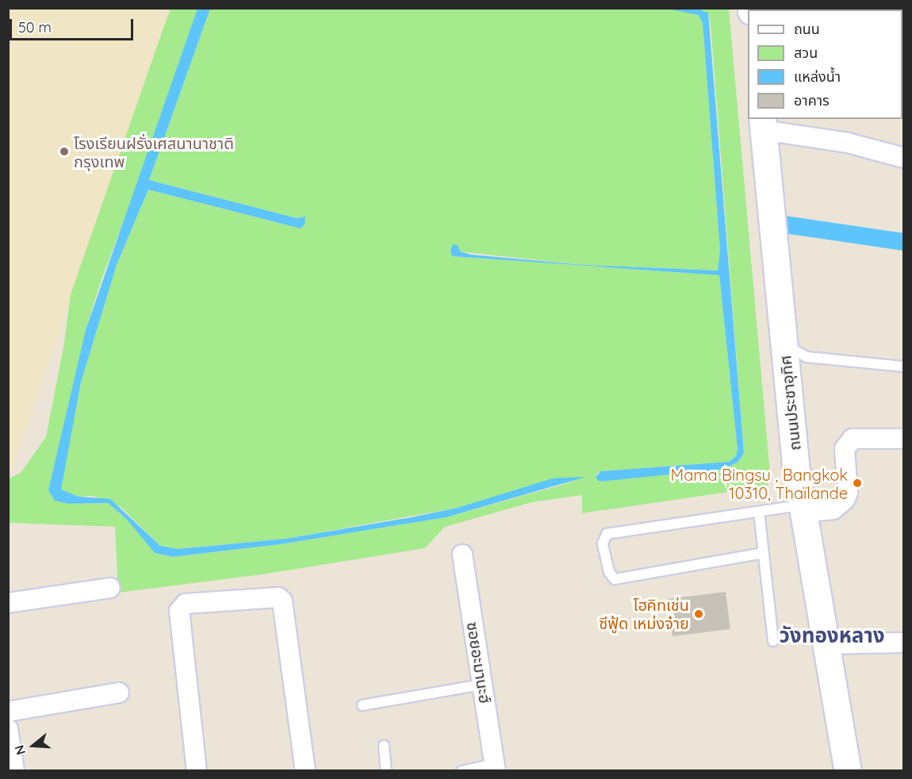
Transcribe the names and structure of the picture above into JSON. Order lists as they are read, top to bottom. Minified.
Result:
{"streets":{"main road":["ถนนประชาอุทิศ"],"street":["ซอยอะมานะฮ์"]},"districts":["วังทองหลาง"],"places":["โรงเรียนฝรั่งเศสนานาชาติ กรุงเทพ","Mama Bingsu , Bangkok 10310, Thaïlande","โฮคิทเช่น ซีฟู้ด เหม่งจ๋าย"],"legend":["ถนน","สวน","แหล่งน้ำ","อาคาร"],"scale_bar":"50 m","north":"left"}
